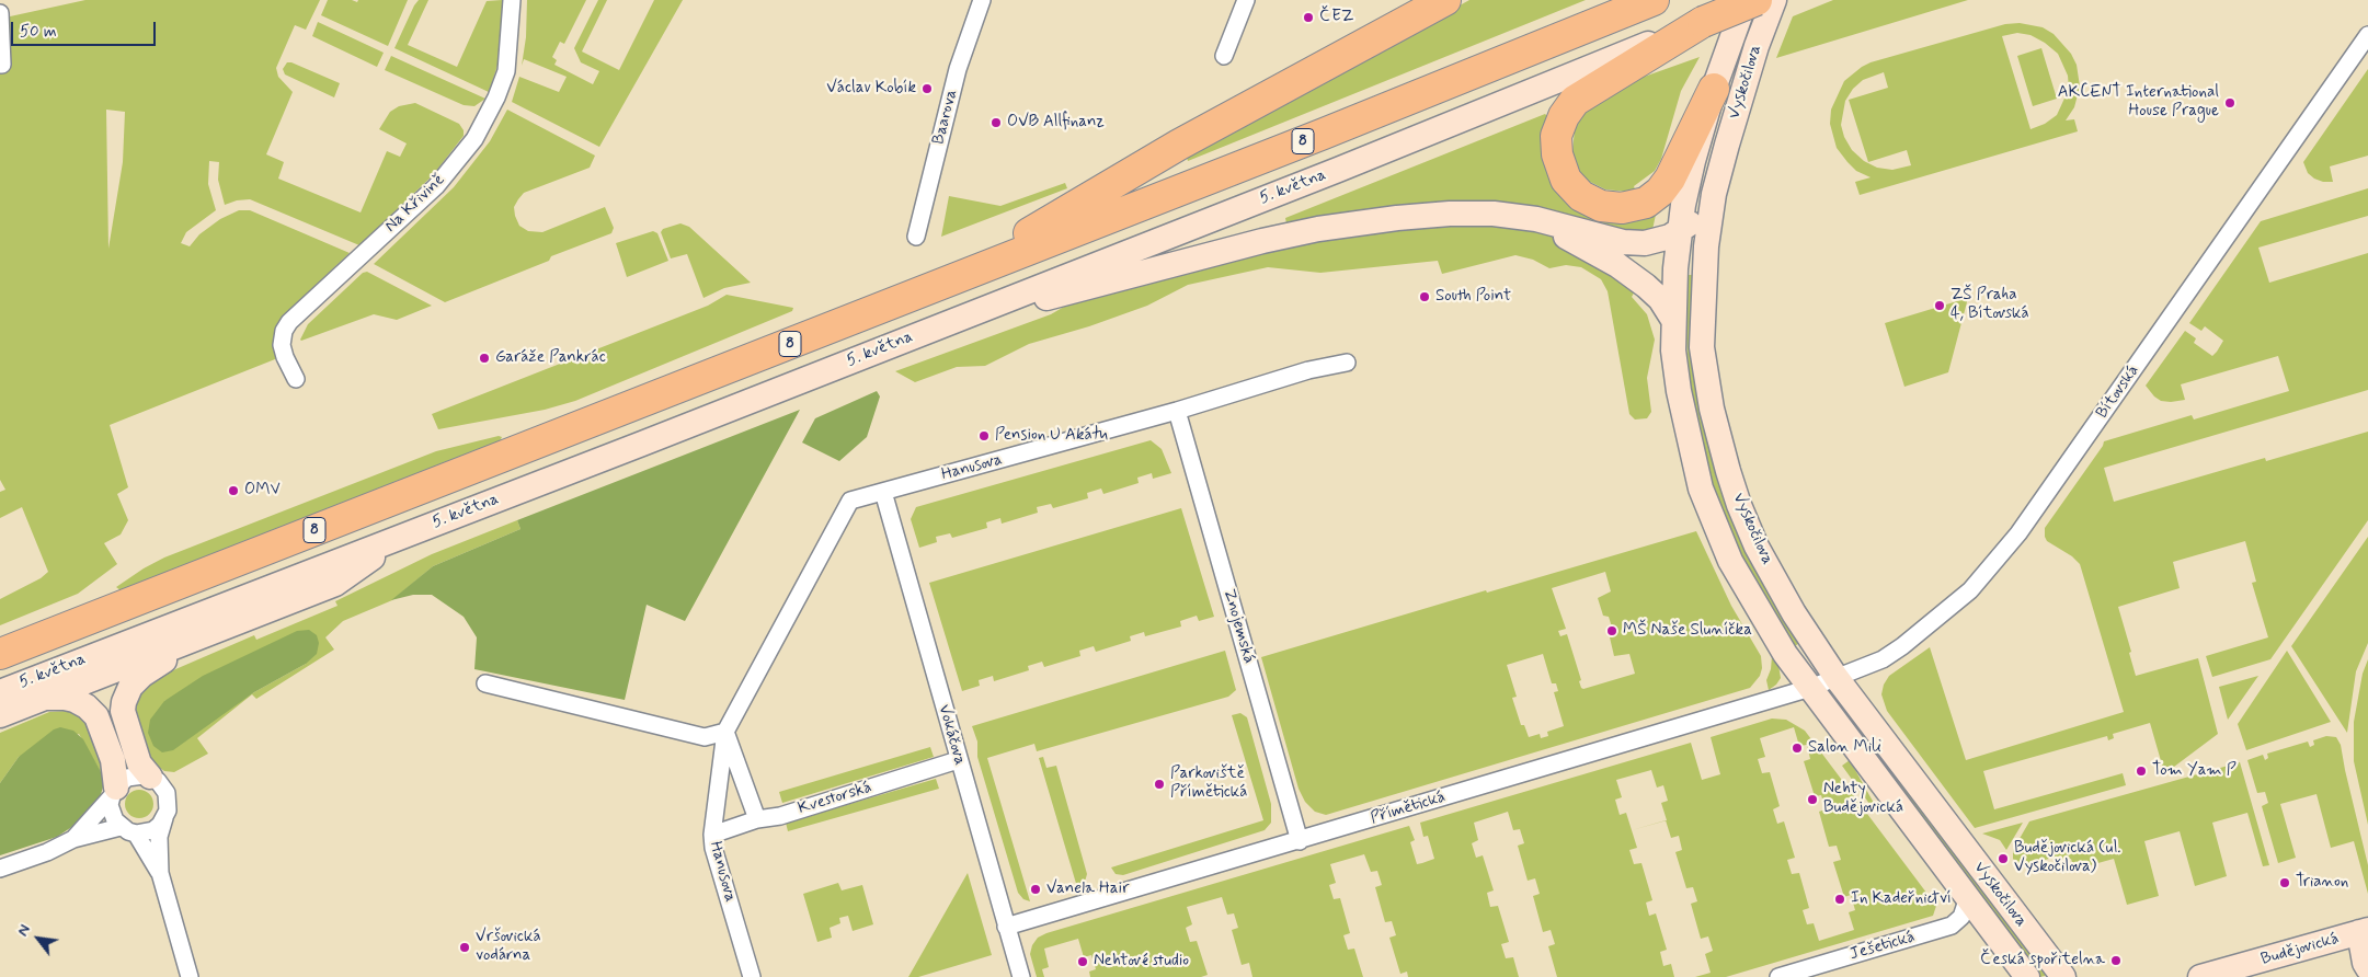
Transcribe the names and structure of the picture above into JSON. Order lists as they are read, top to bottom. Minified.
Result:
{"streets":{"highway":["8","5. května"],"main road":["Vyskočilova","Budějovická"],"street":["Baarova","Na Křivině","Bítovská","Hanusova","Znojemská","Vokáčova","Kvestorská","Přímětická","Ješetická"]},"crossings":[["Vyskočilova","Bítovská"],["Vyskočilova","Přímětická"],["Vyskočilova","Ješetická"],["Bítovská","Přímětická"],["Hanusova","Znojemská"],["Hanusova","Vokáčova"],["Hanusova","Kvestorská"],["Znojemská","Přímětická"],["Vokáčova","Kvestorská"],["Vokáčova","Přímětická"]],"places":["ČEZ","Václav Kobík","AKCENT International House Prague","OVB Allfinanz","South Point","ZŠ Praha 4, Bítovská","Garáže Pankrác","Pension U Akátu","OMV","MŠ Naše Sluníčka","Salon Mili","Tom Yam P","Parkoviště Přímětická","Nehty Budějovická","Budějovická (ul. Vyskočilova)","Trianon","Vanela Hair","In Kadeřnictví","Vršovická vodárna","Česká spořitelna","Nehtové studio"],"scale_bar":"50 m","north":"top left"}
